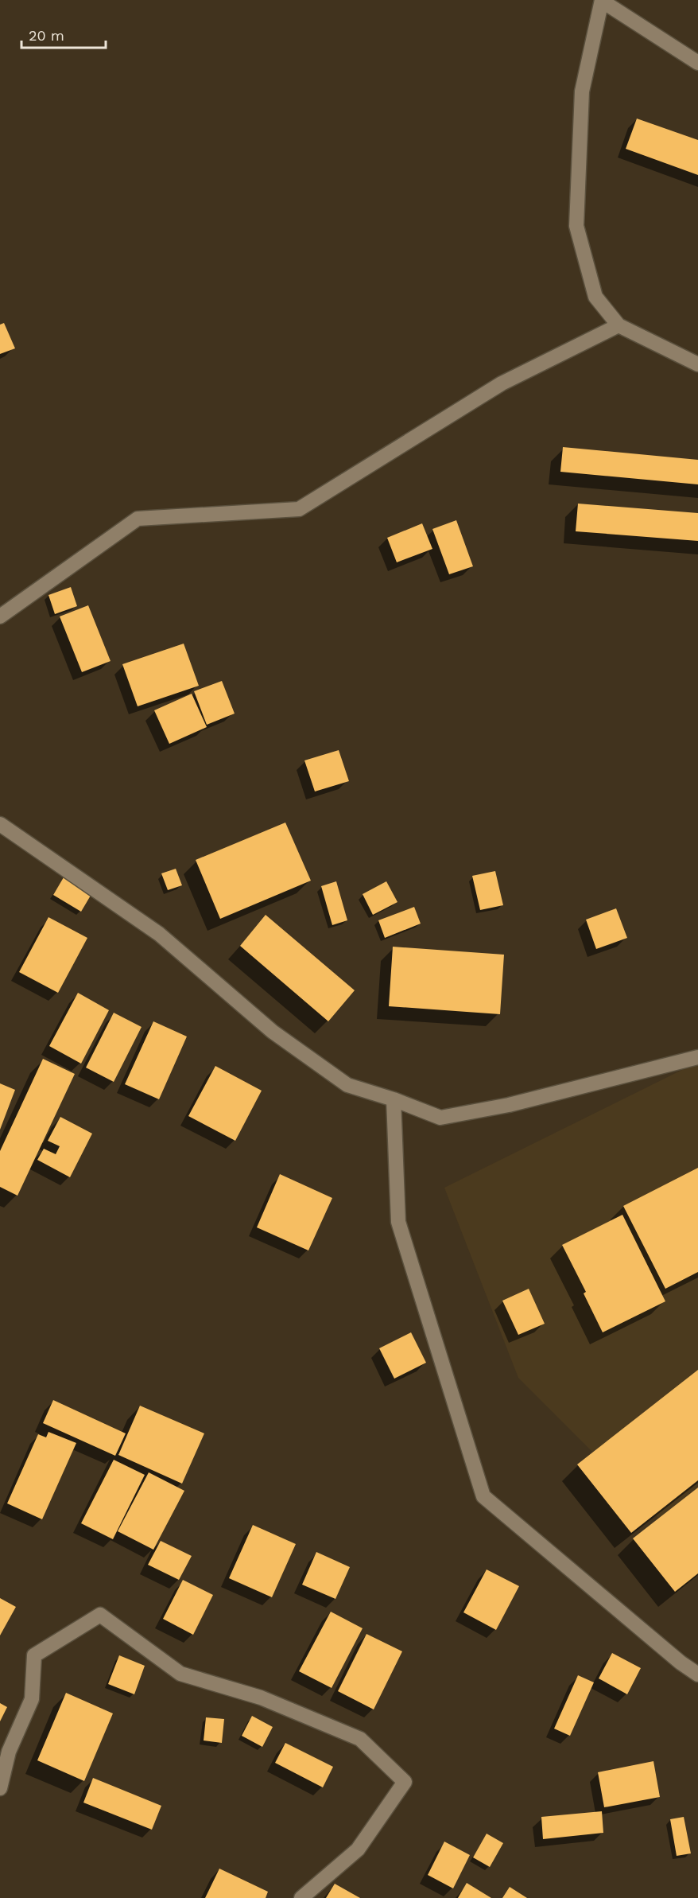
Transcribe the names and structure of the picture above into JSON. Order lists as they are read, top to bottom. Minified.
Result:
{"scale_bar":"20 m"}
